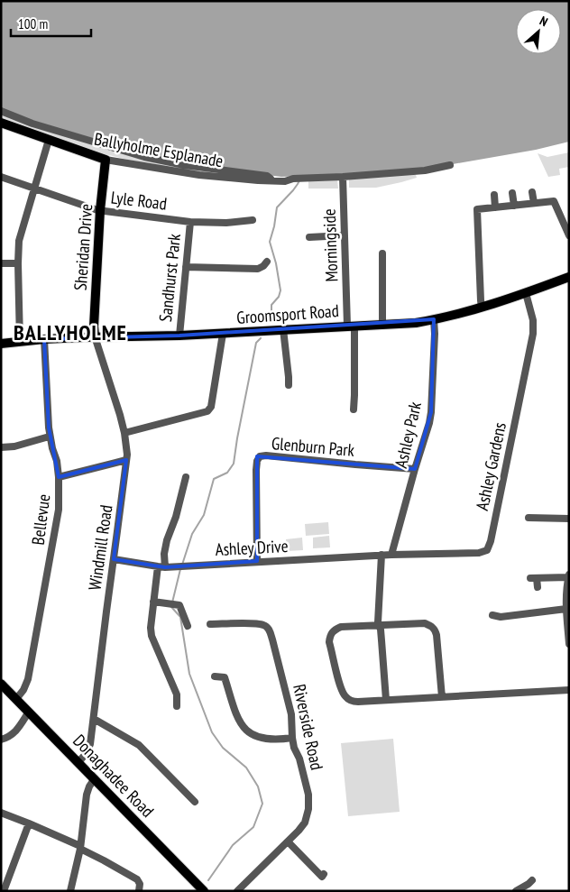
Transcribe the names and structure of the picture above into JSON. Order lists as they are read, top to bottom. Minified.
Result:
{"streets":{"main road":["Ballyholme Esplanade","Sheridan Drive","Groomsport Road","Donaghadee Road"],"street":["Lyle Road","Morningside","Sandhurst Park","Ashley Park","Glenburn Park","Ashley Gardens","Bellevue","Windmill Road","Ashley Drive","Riverside Road"]},"crossings":[["Ballyholme Esplanade","Morningside"],["Ballyholme Esplanade","Sheridan Drive"],["Lyle Road","Sheridan Drive"],["Lyle Road","Sandhurst Park"],["Morningside","Groomsport Road"],["Sheridan Drive","Groomsport Road"],["Sheridan Drive","Windmill Road"],["Sandhurst Park","Groomsport Road"],["Groomsport Road","Ashley Park"],["Groomsport Road","Ashley Gardens"],["Groomsport Road","Bellevue"],["Groomsport Road","Windmill Road"],["Ashley Park","Glenburn Park"],["Ashley Park","Ashley Gardens"],["Ashley Park","Ashley Drive"],["Glenburn Park","Ashley Drive"],["Ashley Gardens","Ashley Drive"],["Bellevue","Donaghadee Road"],["Windmill Road","Ashley Drive"],["Windmill Road","Donaghadee Road"]],"districts":["BALLYHOLME"],"scale_bar":"100 m","north":"top right"}
